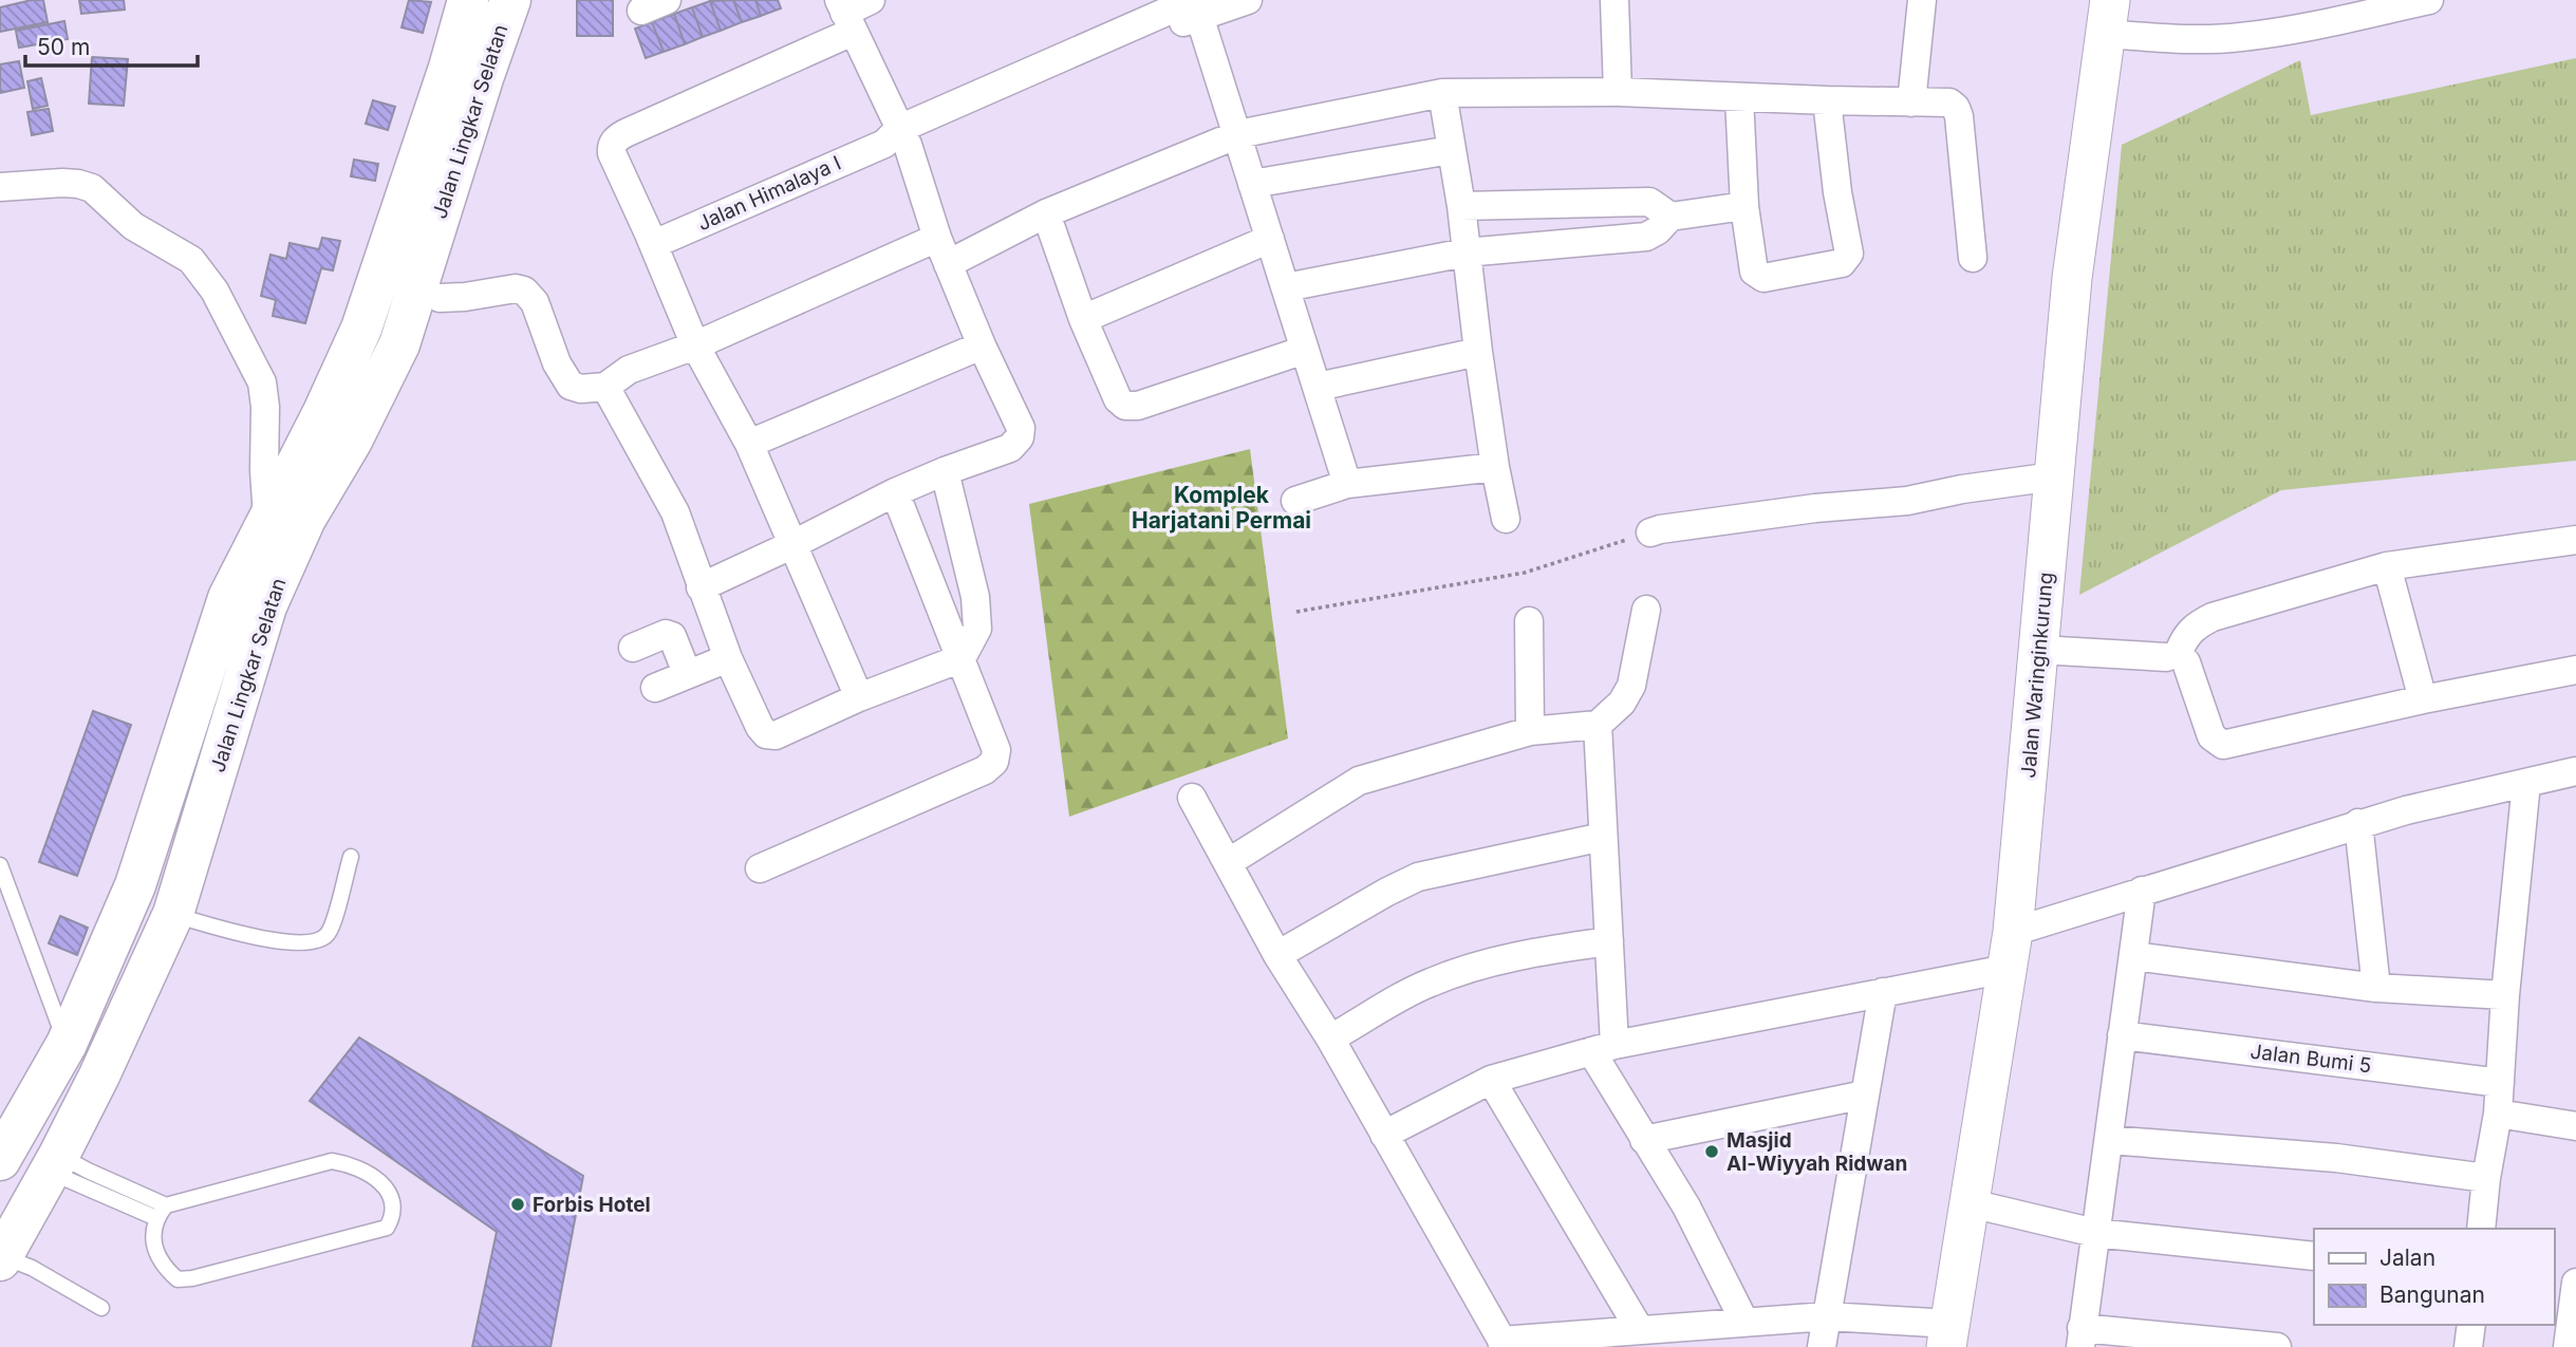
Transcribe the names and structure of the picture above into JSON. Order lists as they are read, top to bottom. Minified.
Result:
{"streets":{"highway":["Jalan Lingkar Selatan"],"street":["Jalan Himalaya I","Jalan Waringinkurung","Jalan Bumi 5"]},"districts":["Komplek Harjatani Permai"],"places":["Masjid Al-Wiyyah Ridwan","Forbis Hotel"],"legend":["Jalan","Bangunan"],"scale_bar":"50 m"}
